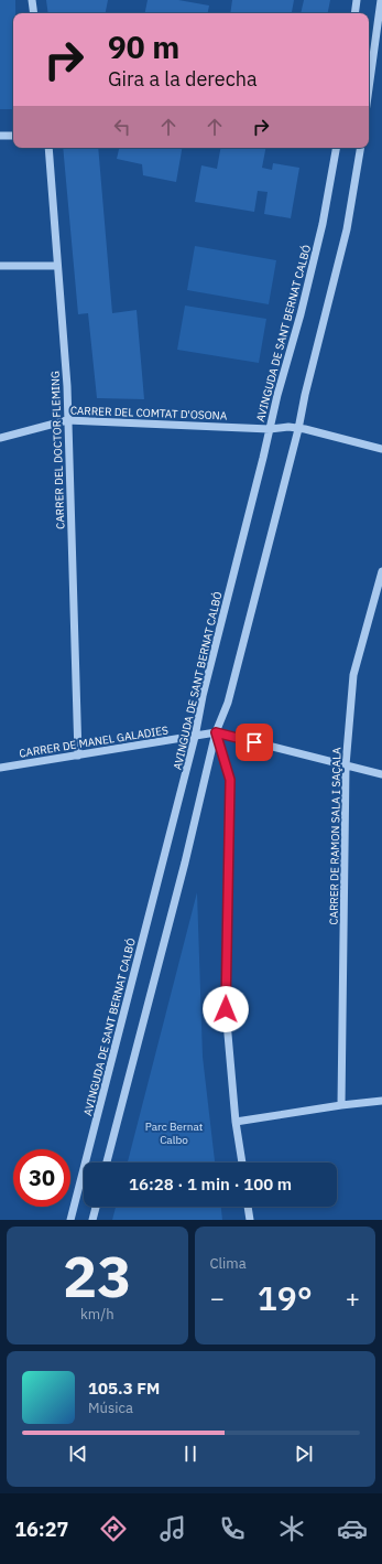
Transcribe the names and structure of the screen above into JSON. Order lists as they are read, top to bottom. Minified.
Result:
{"streets":{"street":["AVINGUDA DE SANT BERNAT CALBÓ","CARRER DEL COMTAT D'OSONA","CARRER DEL DOCTOR FLEMING","CARRER DE MANEL GALADIES","CARRER DE RAMON SALA I SAÇALA"]},"crossings":[["AVINGUDA DE SANT BERNAT CALBÓ","CARRER DEL COMTAT D'OSONA"],["AVINGUDA DE SANT BERNAT CALBÓ","CARRER DE MANEL GALADIES"],["CARRER DEL COMTAT D'OSONA","CARRER DEL DOCTOR FLEMING"],["CARRER DEL DOCTOR FLEMING","CARRER DE MANEL GALADIES"]],"parks":["Parc Bernat Calbo"],"page":{"turn":["90 m","Gira a la derecha"],"limit":"30","trip":"16:28 · 1 min · 100 m","tile":[["23","km/h"],"Clima"],"heat":["−","19°","+"],"song":["105.3 FM","Música"],"tabs":"16:27"}}
